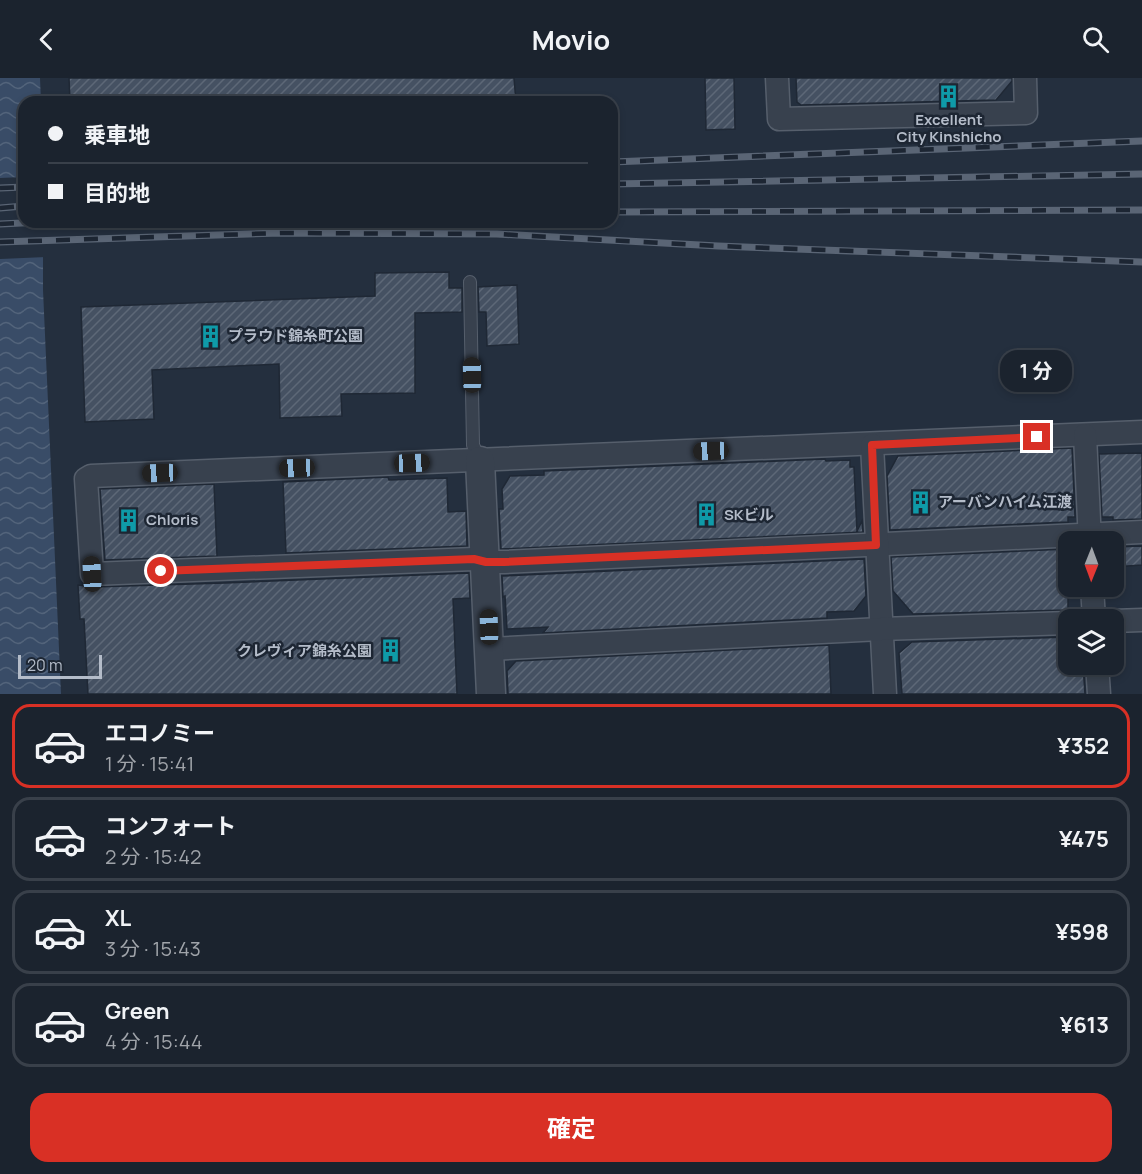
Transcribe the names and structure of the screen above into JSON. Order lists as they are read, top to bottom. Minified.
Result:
{"places":{"building":["Excellent City Kinshicho","プラウド錦糸町公園","アーバンハイム江渡","SKビル","Chloris","クレヴィア錦糸公園"]},"scale_bar":"20 m","north":"bottom","page":{"header":"Movio","banner":["乗車地","目的地"],"bubble":"1 分","scale":"20 m","list":[{"name":"エコノミー","note":"1 分 · 15:41","value":"¥352"},{"name":"コンフォート","note":"2 分 · 15:42","value":"¥475"},{"name":"XL","note":"3 分 · 15:43","value":"¥598"},{"name":"Green","note":"4 分 · 15:44","value":"¥613"}],"buttons":"確定"}}
